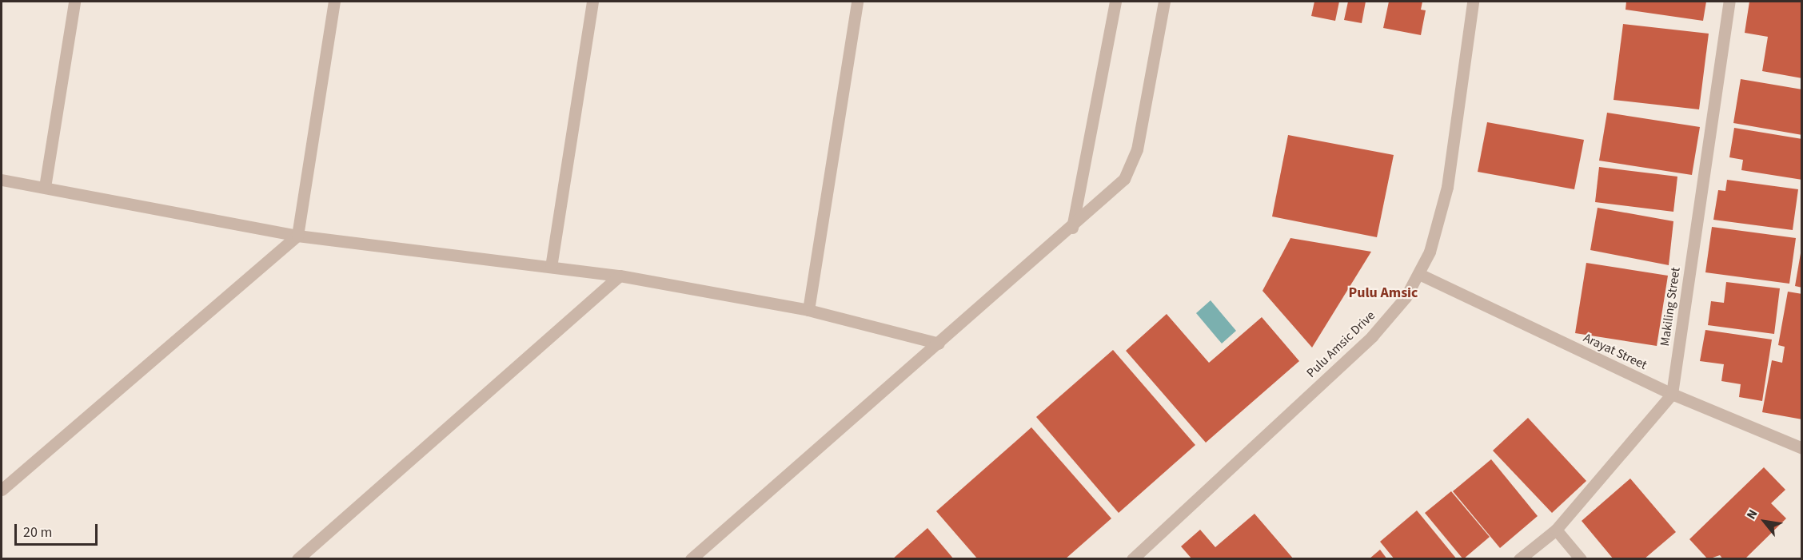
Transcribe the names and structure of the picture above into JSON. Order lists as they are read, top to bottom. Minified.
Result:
{"streets":{"street":["Makiling Street","Pulu Amsic Drive","Arayat Street"]},"crossings":[["Makiling Street","Arayat Street"],["Pulu Amsic Drive","Arayat Street"]],"districts":["Pulu Amsic"],"scale_bar":"20 m","north":"top left"}
